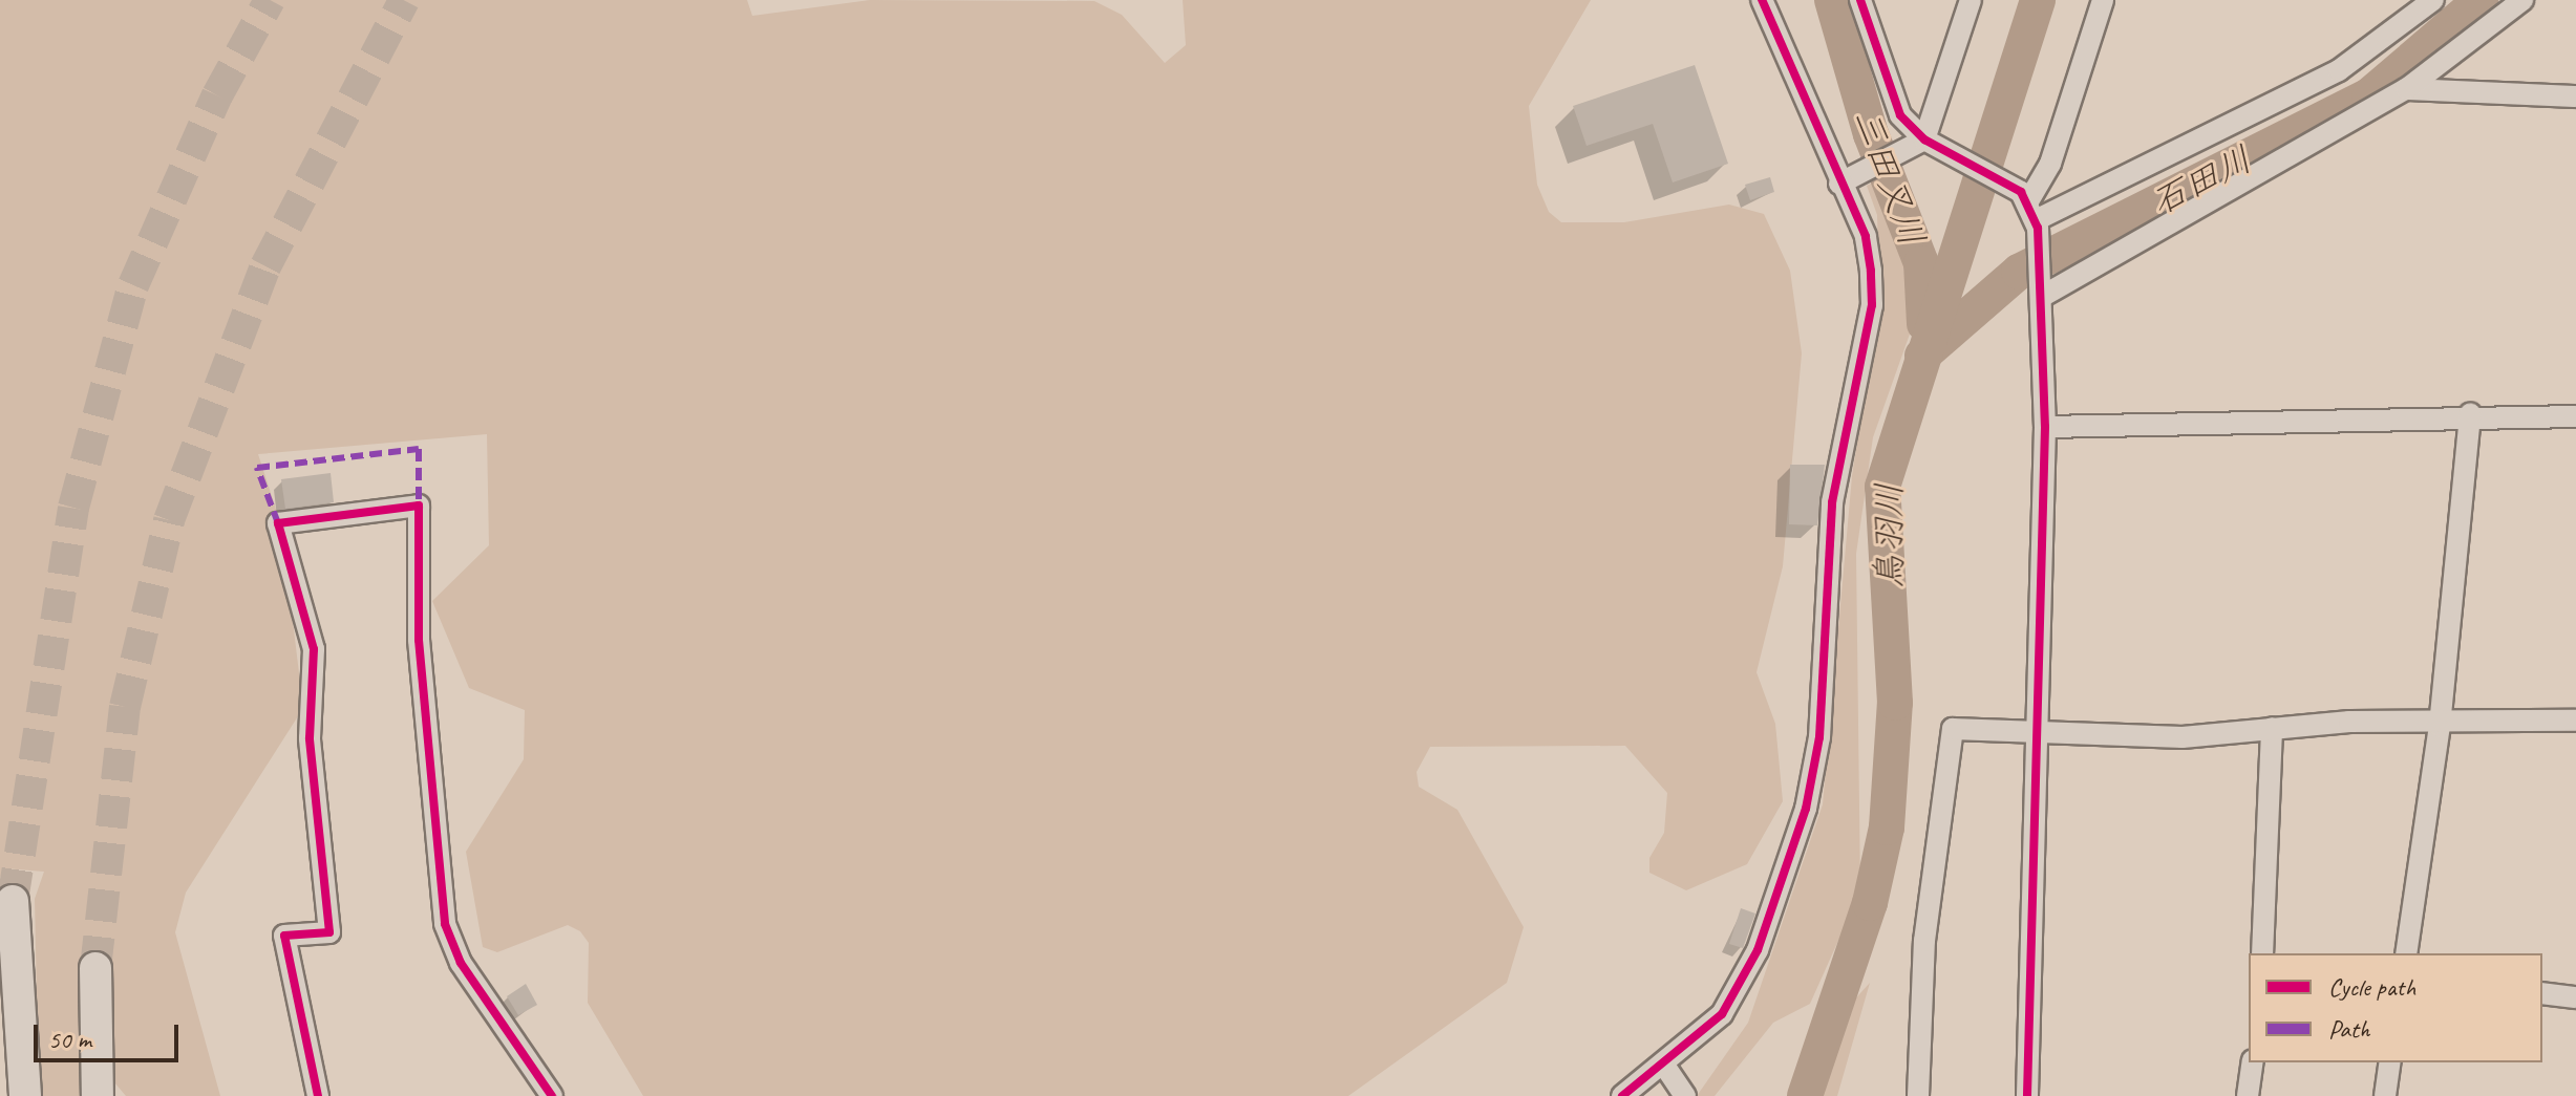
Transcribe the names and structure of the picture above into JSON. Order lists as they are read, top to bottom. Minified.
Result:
{"water":["三田叉川","石田川","鳥羽川"],"legend":["Cycle path","Path"],"scale_bar":"50 m"}
